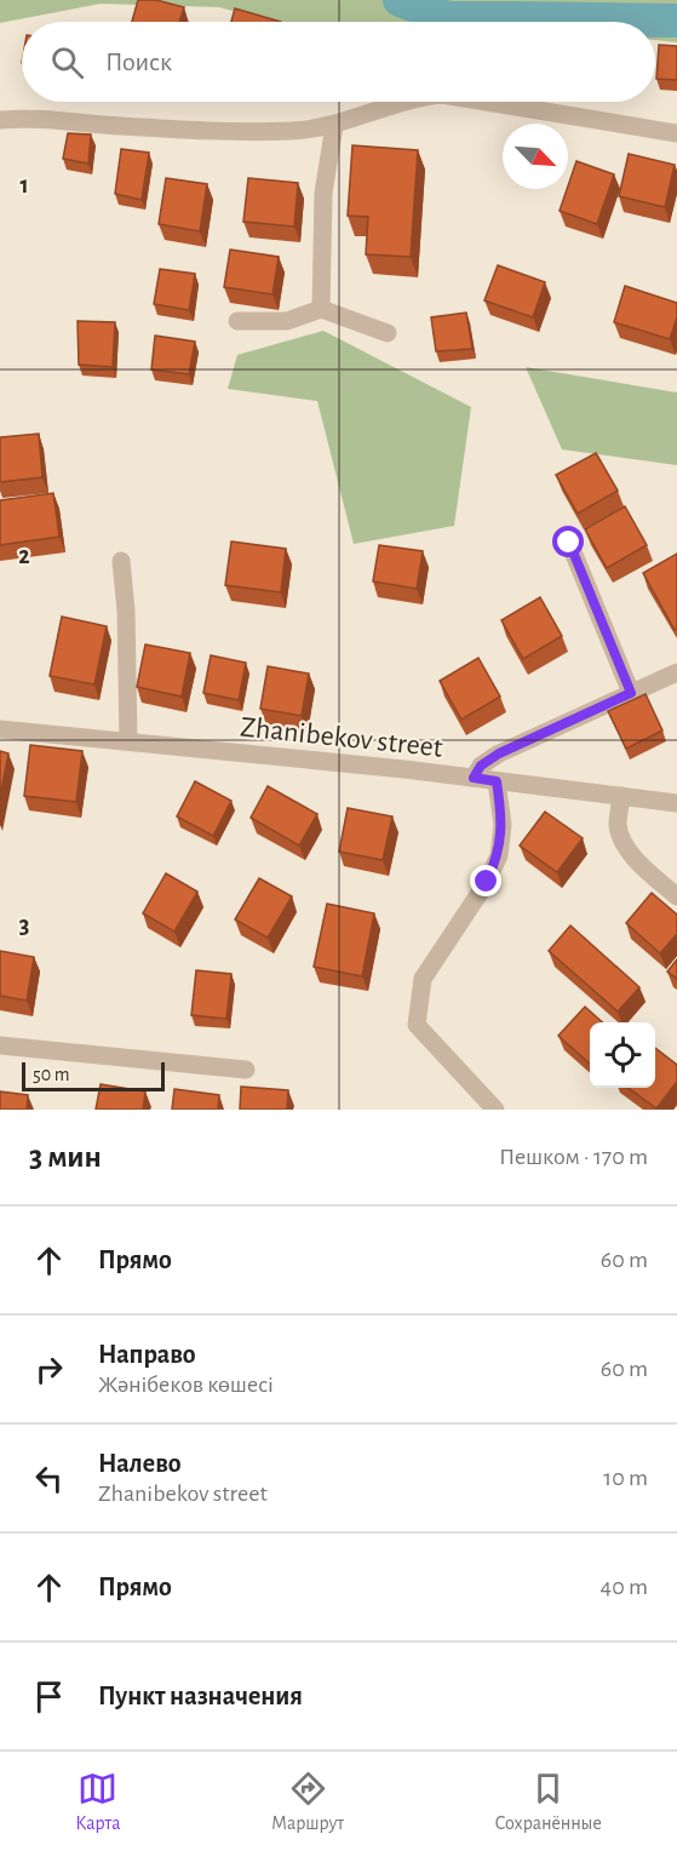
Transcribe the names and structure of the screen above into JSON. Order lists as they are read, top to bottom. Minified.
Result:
{"streets":{"street":["Zhanibekov street"]},"scale_bar":"50 m","north":"bottom right","page":{"search":"Поиск","scale":"50 m","heading":["3 мин","Пешком · 170 m"],"list":[["Прямо","60 m"],["Направо","Жәнібеков көшесі","60 m"],["Налево","Zhanibekov street","10 m"],["Прямо","40 m"],"Пункт назначения"],"nav":["Карта","Маршрут","Сохранённые"]},"grid":{"rows":["1","2","3"]}}
